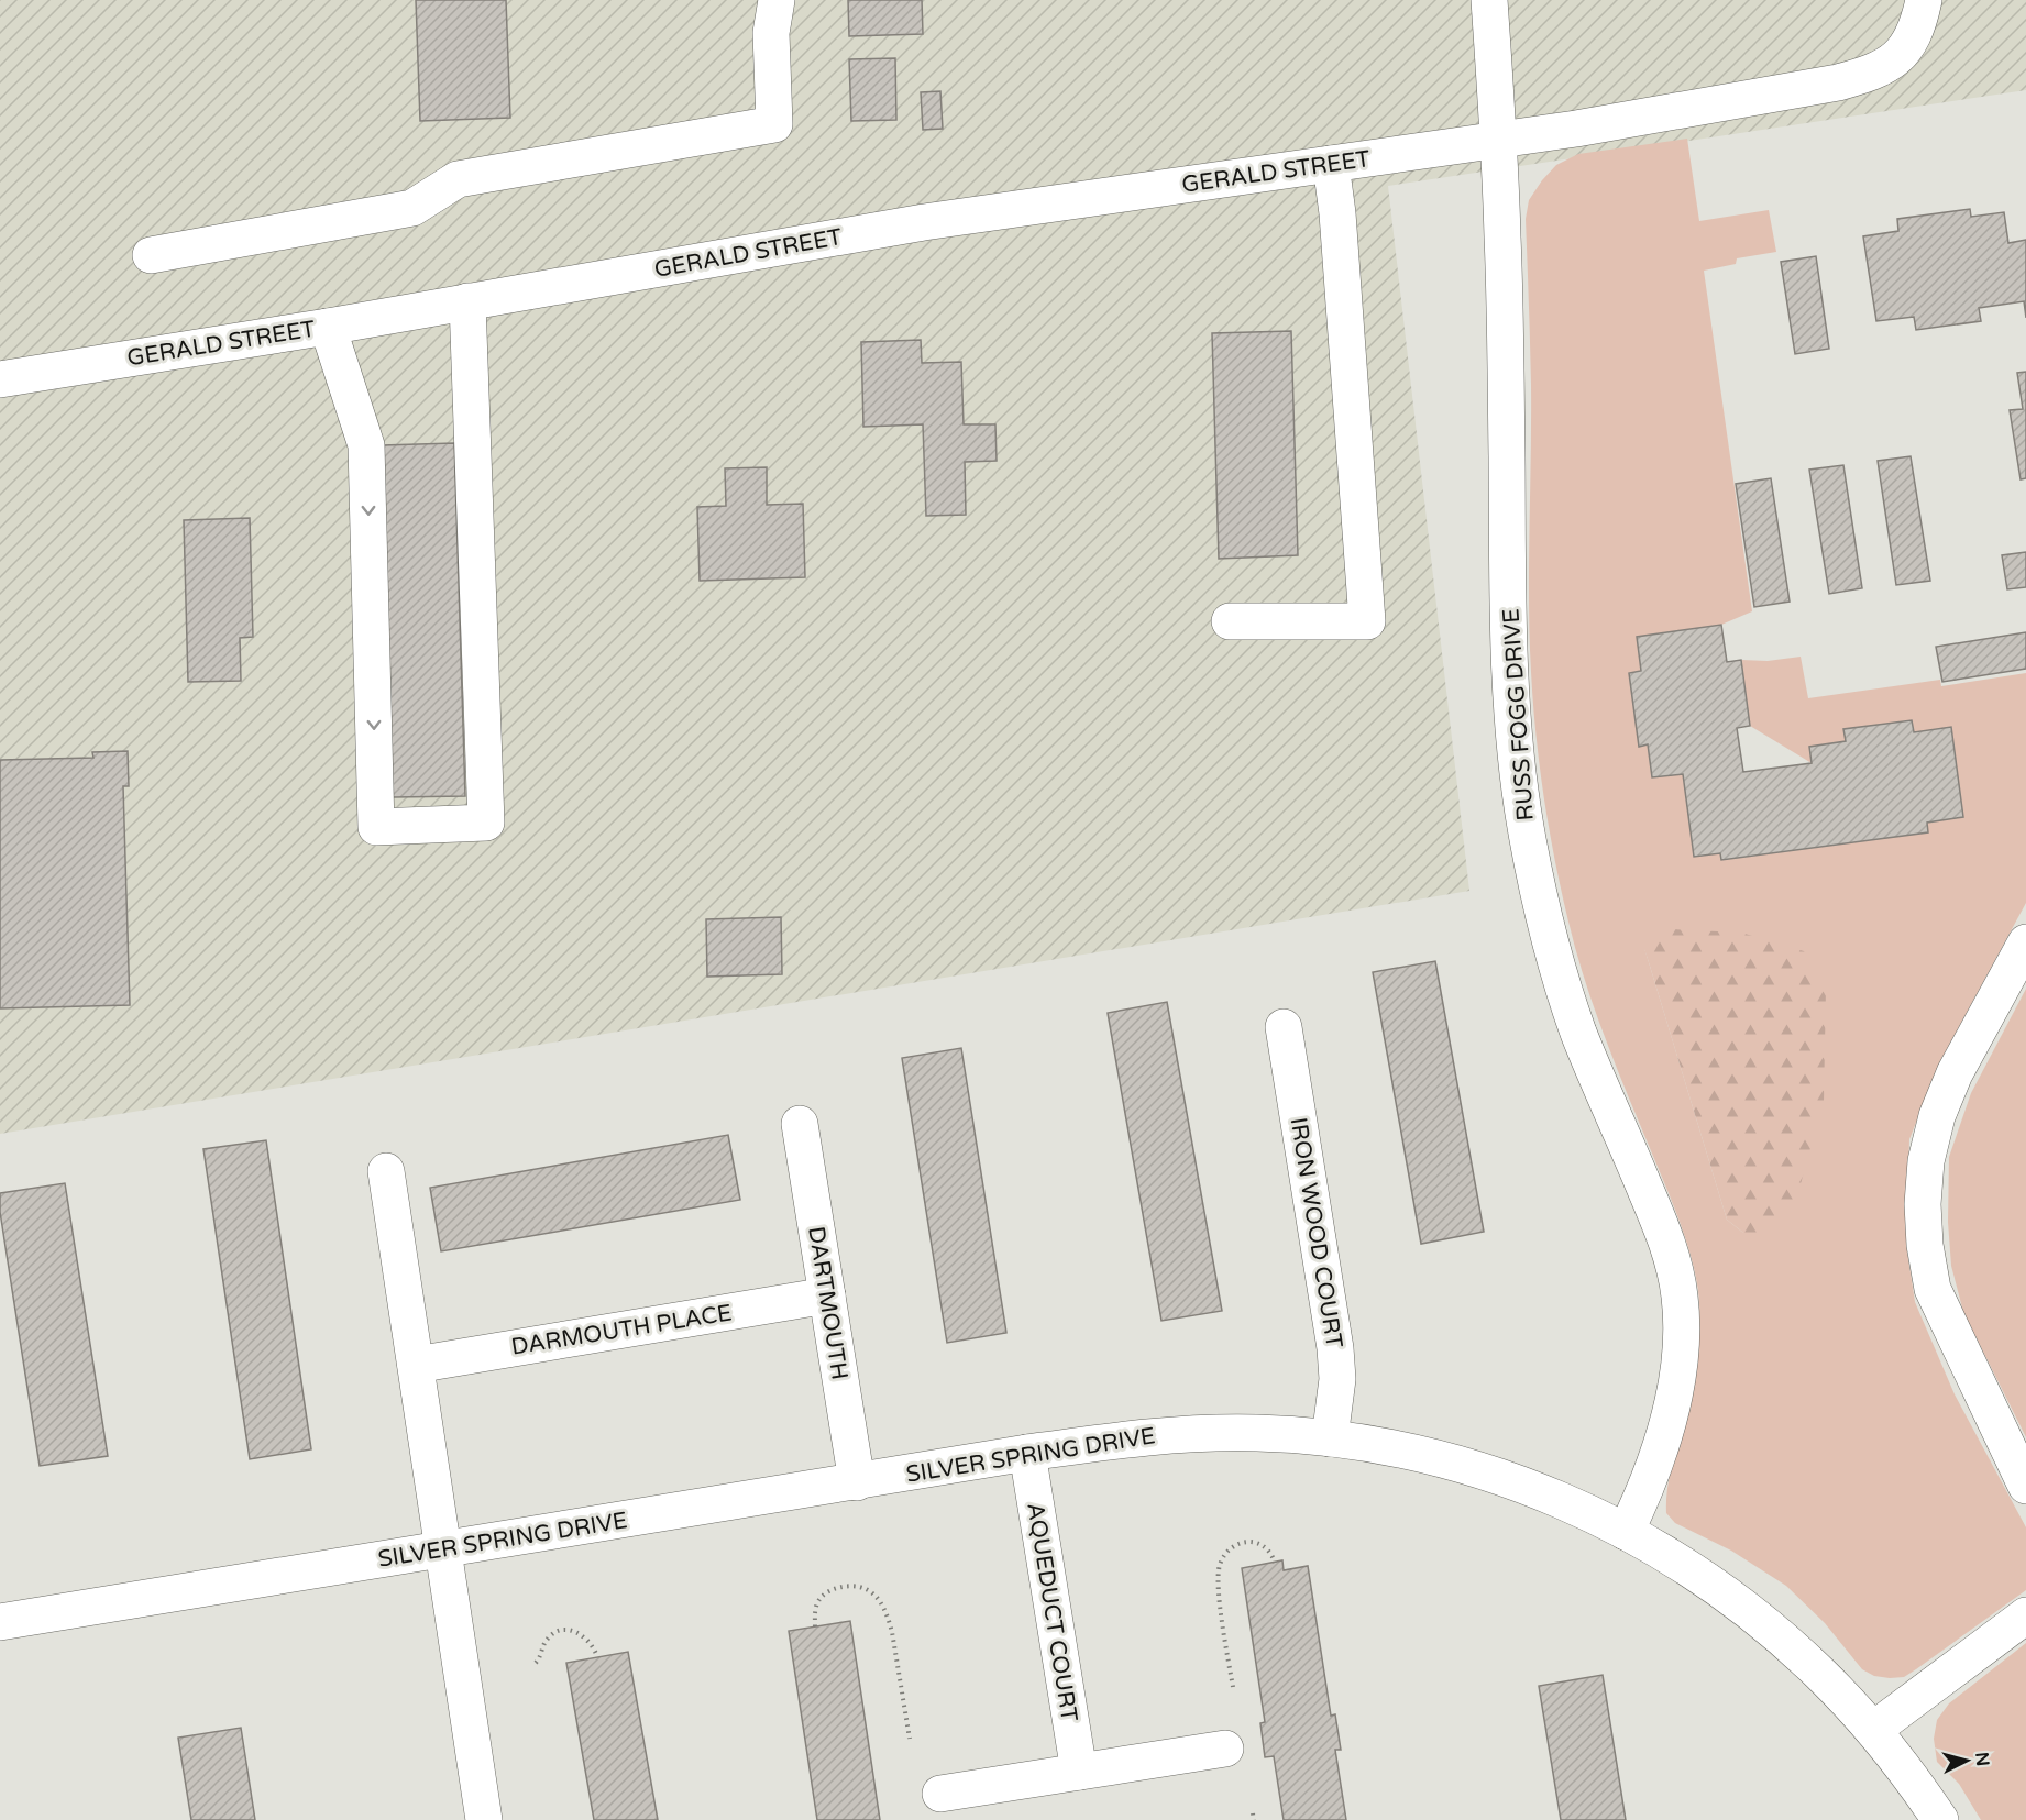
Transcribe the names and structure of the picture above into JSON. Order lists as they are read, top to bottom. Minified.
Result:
{"streets":{"street":["GERALD STREET","RUSS FOGG DRIVE","IRON WOOD COURT","DARTMOUTH","DARMOUTH PLACE","SILVER SPRING DRIVE","AQUEDUCT COURT"]},"crossings":[["GERALD STREET","RUSS FOGG DRIVE"],["RUSS FOGG DRIVE","SILVER SPRING DRIVE"],["IRON WOOD COURT","SILVER SPRING DRIVE"],["DARTMOUTH","DARMOUTH PLACE"],["DARTMOUTH","SILVER SPRING DRIVE"],["SILVER SPRING DRIVE","AQUEDUCT COURT"]],"north":"right"}
